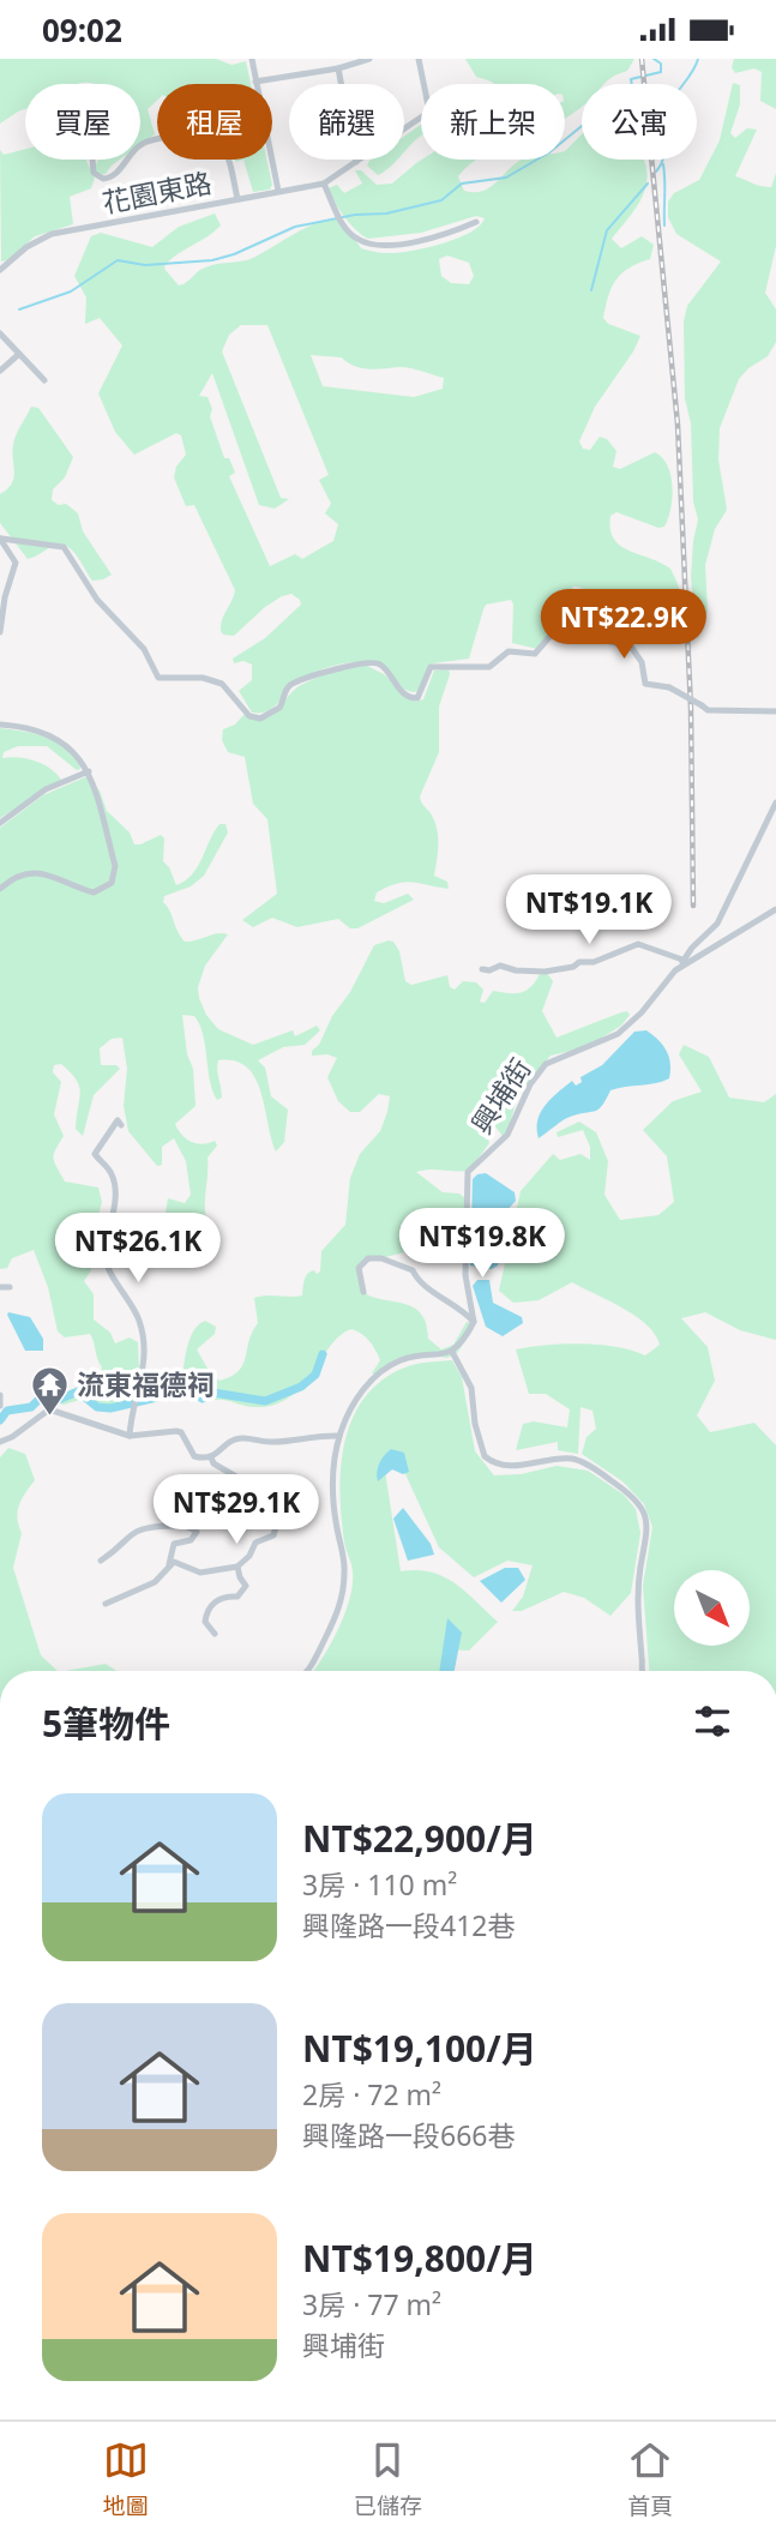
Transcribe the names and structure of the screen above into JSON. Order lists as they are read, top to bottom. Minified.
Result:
{"streets":{"street":["花園東路","興埔街"]},"places":{"temple":["流東福德祠"]},"north":"bottom right","page":{"status":"09:02","chip":["買屋","租屋","篩選","新上架","公寓"],"price":["NT$22.9K","NT$19.1K","NT$19.8K","NT$26.1K","NT$29.1K"],"heading":"5筆物件","list":[{"name":"NT$22,900/月","note":"3房 · 110 m² · 興隆路一段412巷"},{"name":"NT$19,100/月","note":"2房 · 72 m² · 興隆路一段666巷"},{"name":"NT$19,800/月","note":"3房 · 77 m² · 興埔街"}],"tabs":["地圖","已儲存","首頁"]}}
